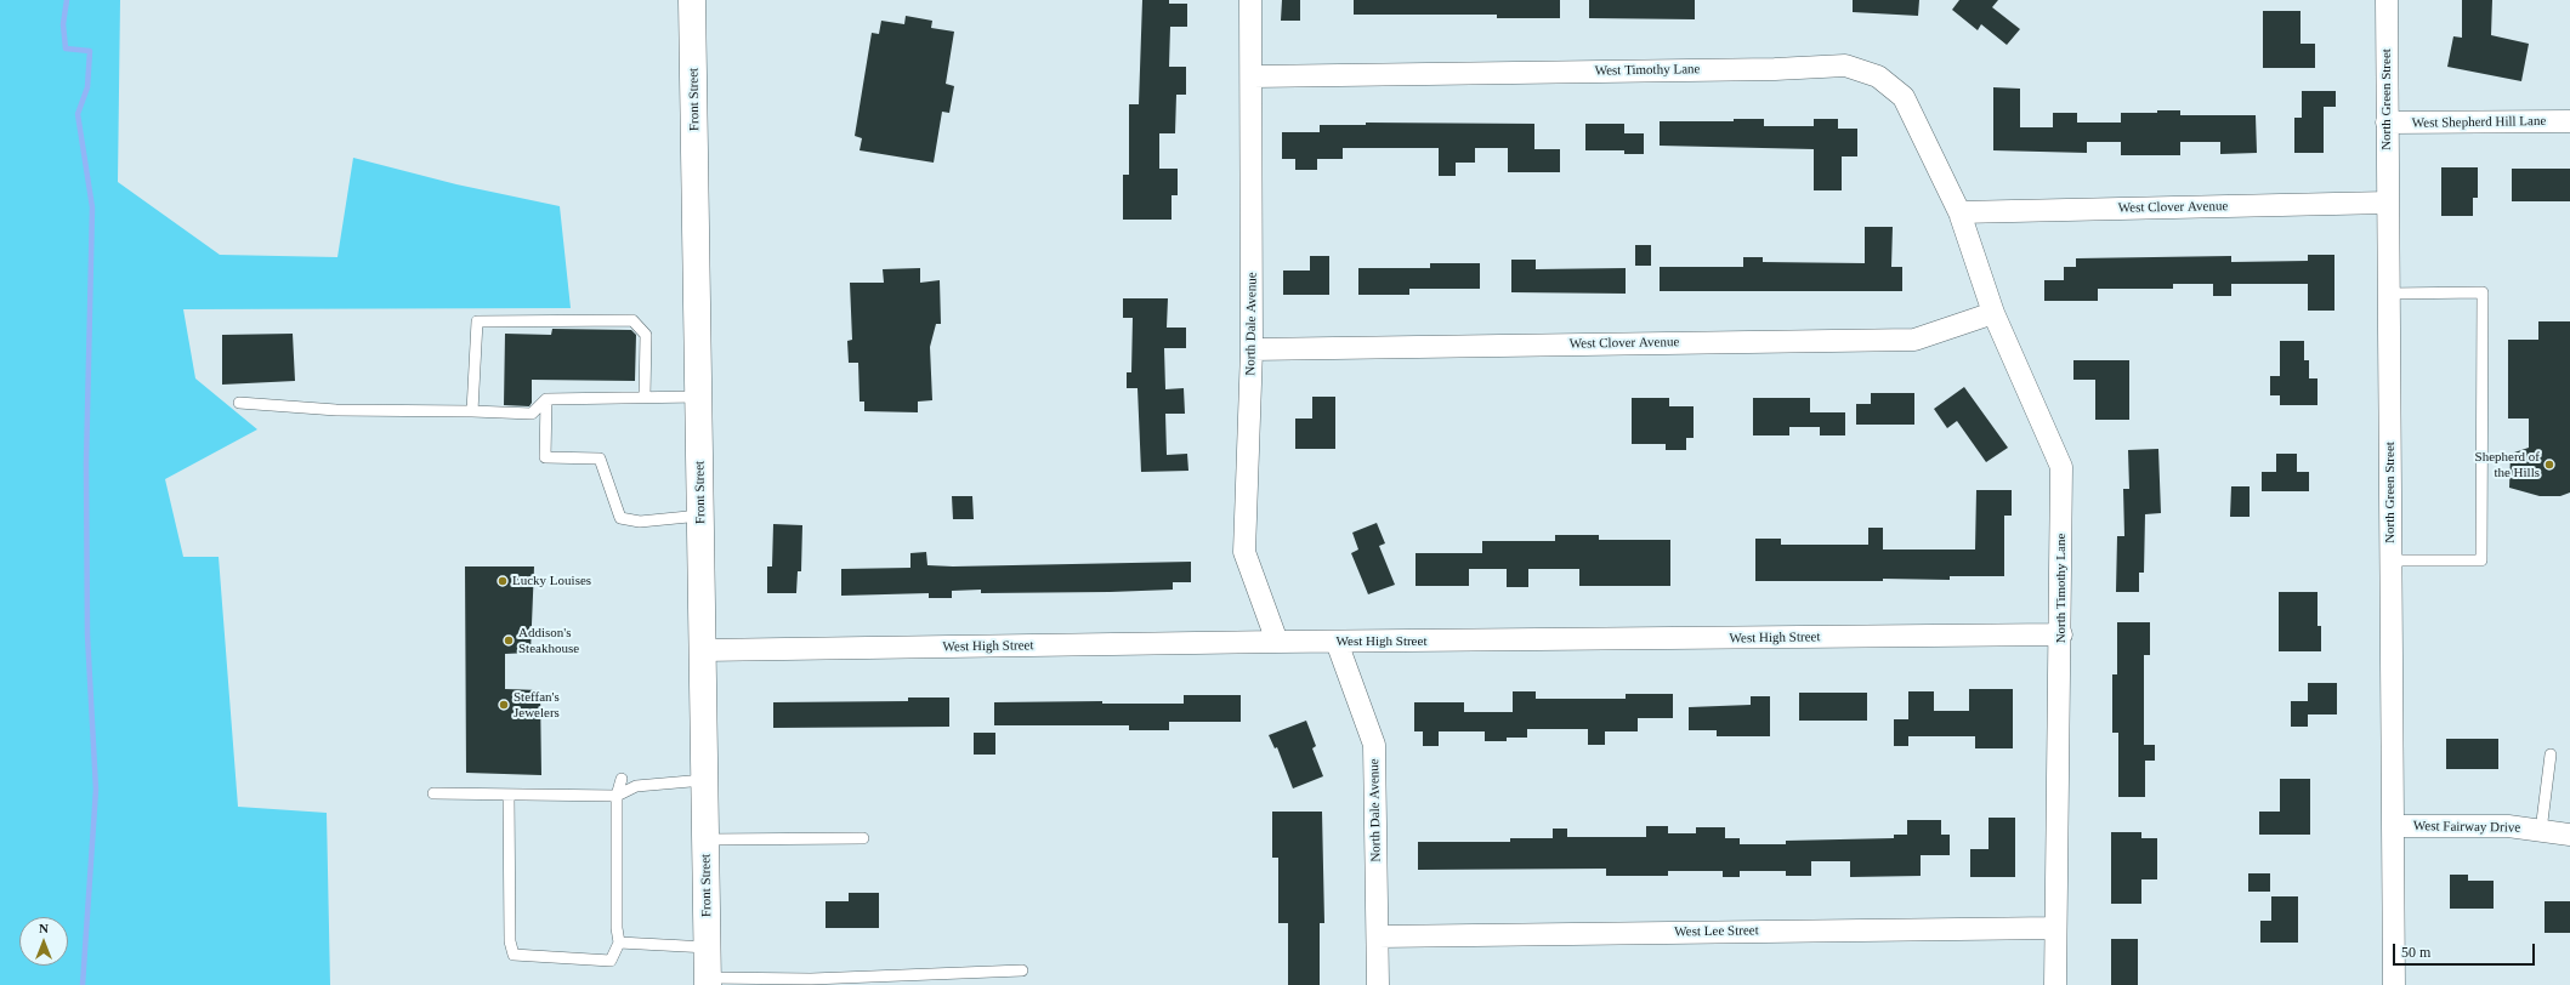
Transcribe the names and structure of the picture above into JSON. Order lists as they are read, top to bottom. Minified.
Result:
{"streets":{"main road":["Front Street"],"street":["West Timothy Lane","North Green Street","West Shepherd Hill Lane","West Clover Avenue","North Dale Avenue","North Timothy Lane","West High Street","West Fairway Drive","West Lee Street"]},"crossings":[["West Timothy Lane","West Clover Avenue"],["West Timothy Lane","North Dale Avenue"],["West Timothy Lane","North Timothy Lane"],["Front Street","West High Street"],["North Green Street","West Shepherd Hill Lane"],["North Green Street","West Clover Avenue"],["North Green Street","West Fairway Drive"],["West Clover Avenue","North Dale Avenue"],["West Clover Avenue","North Timothy Lane"],["North Dale Avenue","West High Street"],["North Dale Avenue","West Lee Street"],["North Timothy Lane","West High Street"],["North Timothy Lane","West Lee Street"]],"places":["Shepherd of the Hills","Lucky Louises","Addison's Steakhouse","Steffan's Jewelers"],"scale_bar":"50 m","north":"top"}
